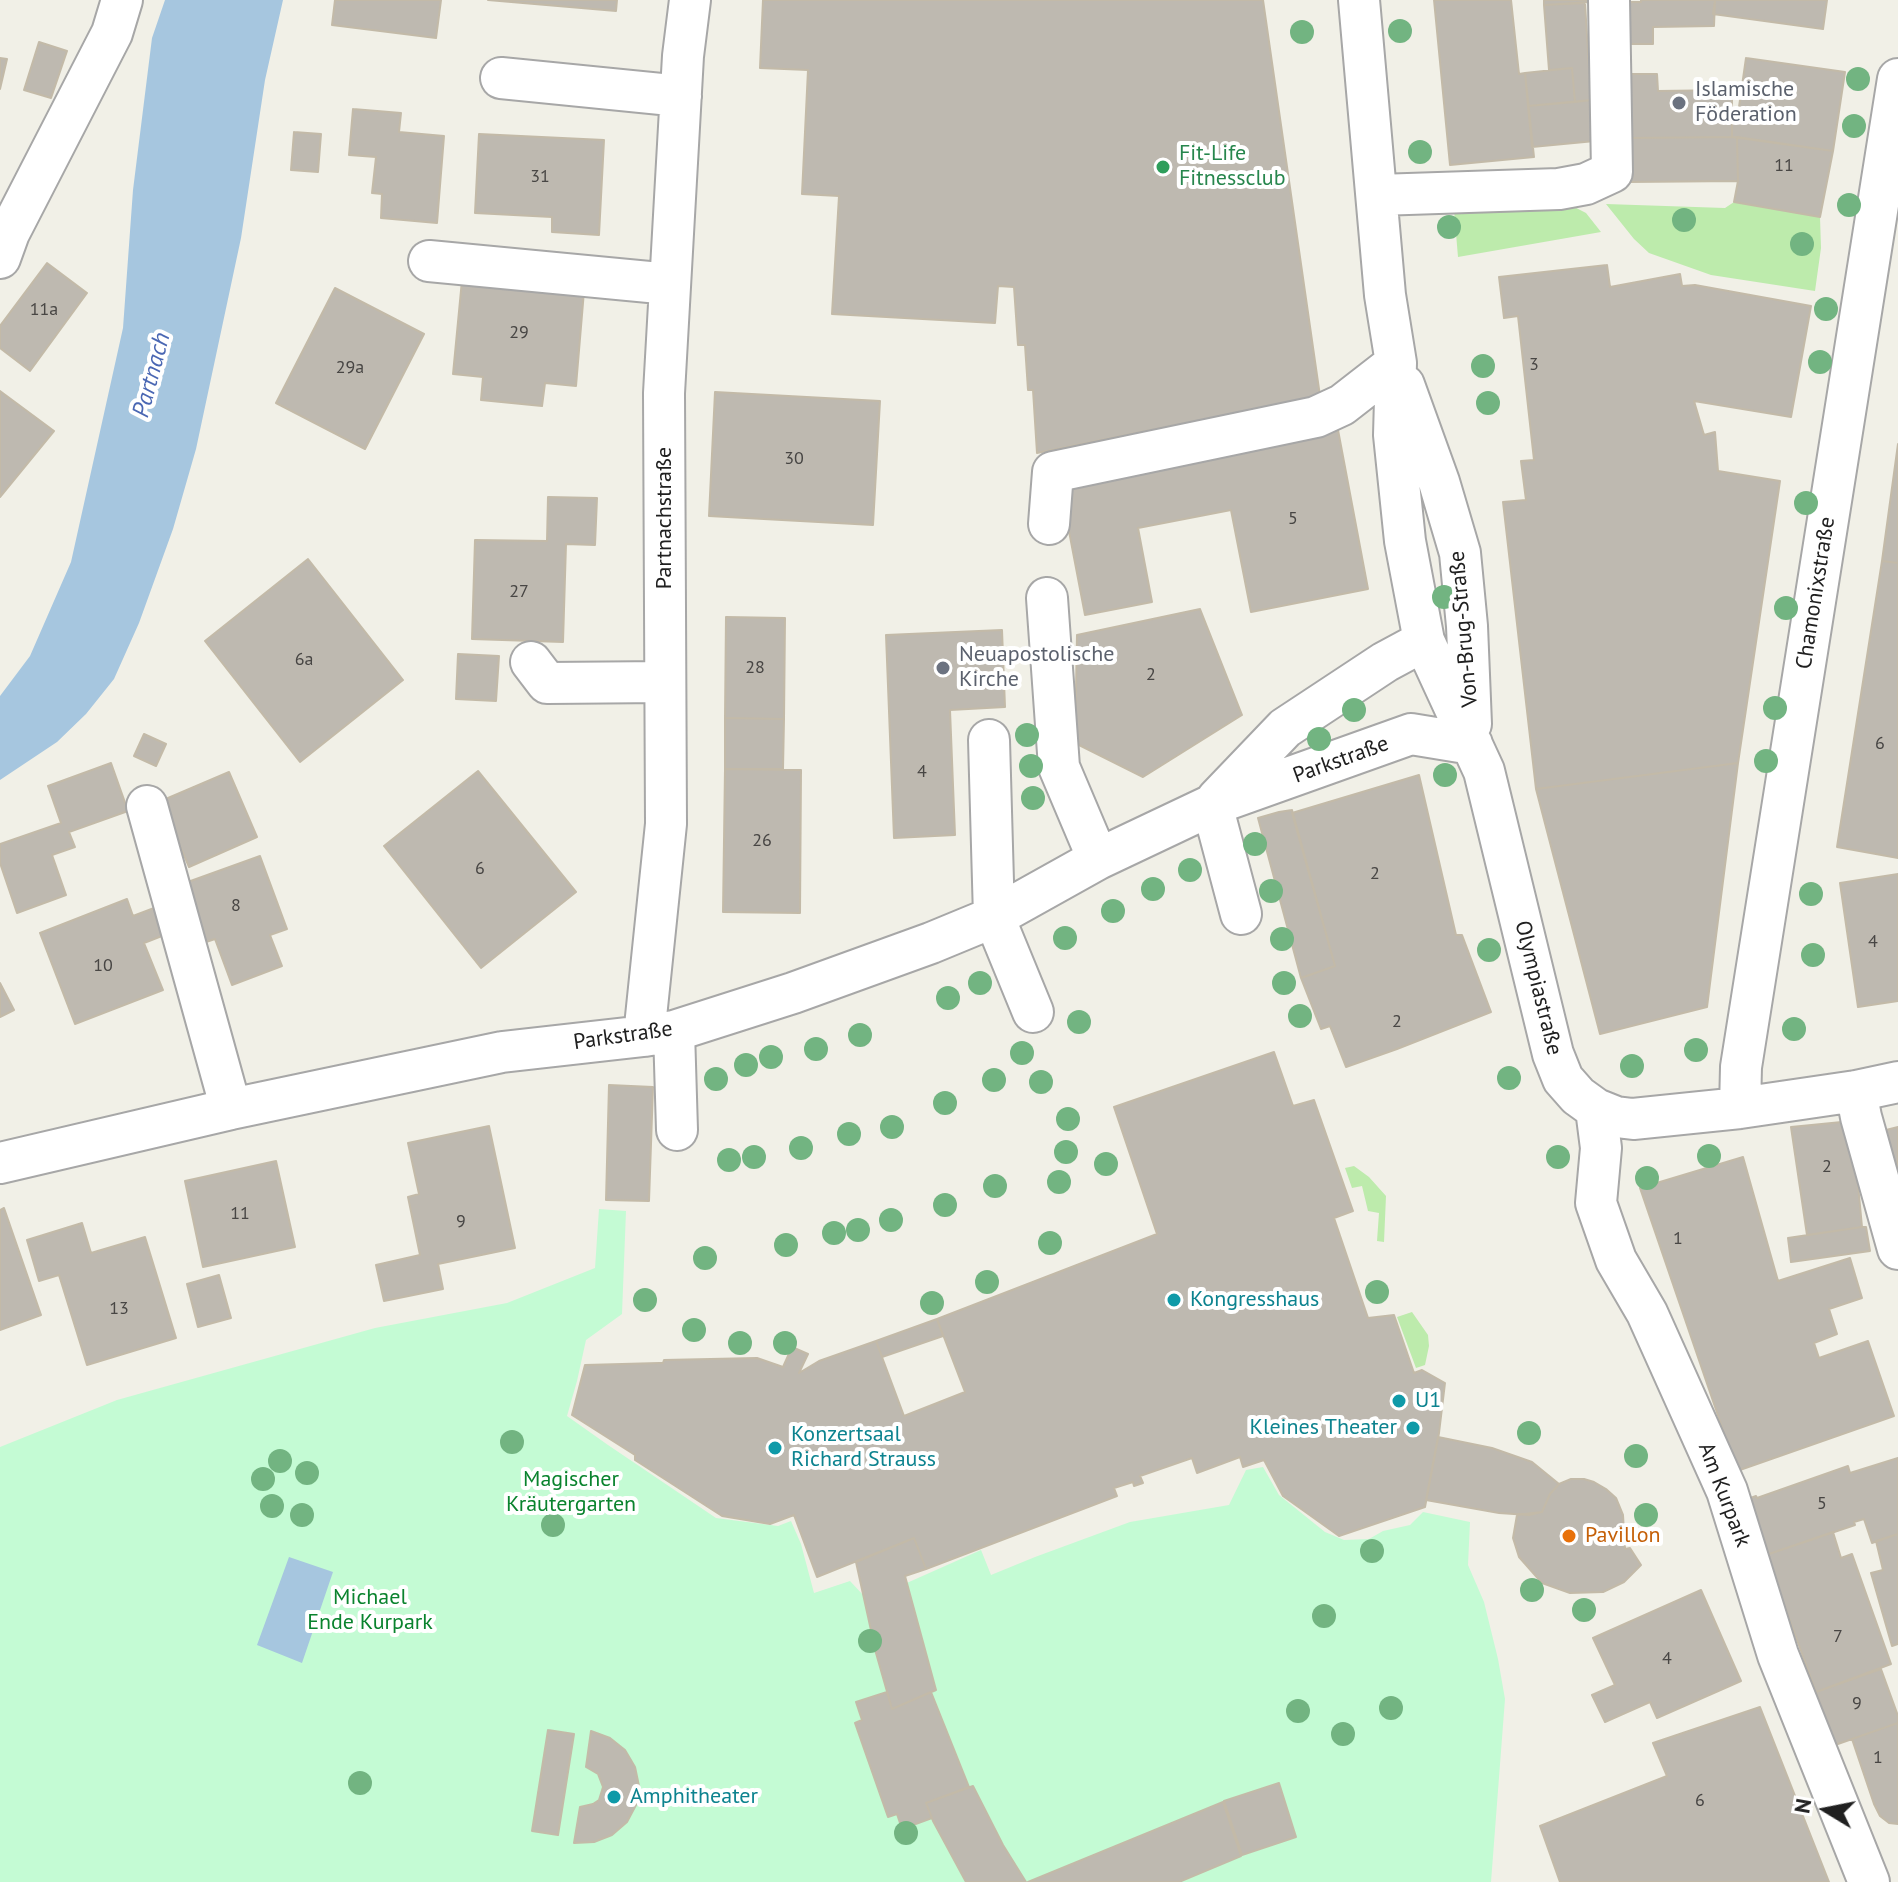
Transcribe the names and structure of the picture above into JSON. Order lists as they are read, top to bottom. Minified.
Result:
{"streets":{"street":["Partnachstraße","Chamonixstraße","Von-Brug-Straße","Parkstraße","Olympiastraße","Am Kurpark"]},"crossings":[["Partnachstraße","Parkstraße"],["Chamonixstraße","Olympiastraße"],["Von-Brug-Straße","Parkstraße"],["Von-Brug-Straße","Olympiastraße"],["Parkstraße","Olympiastraße"],["Olympiastraße","Am Kurpark"]],"water":["Partnach"],"parks":["Magischer Kräutergarten","Michael Ende Kurpark"],"places":["Islamische Föderation","Fit-Life Fitnessclub","Neuapostolische Kirche","Kongresshaus","U1","Kleines Theater","Konzertsaal Richard Strauss","Pavillon","Amphitheater"],"house_numbers":["11","31","11a","29","3","29a","30","5","27","6a","28","2","6","4","26","6","2","8","4","10","2","2","11","9","1","13","5","7","4","9","1","6"],"north":"left"}
